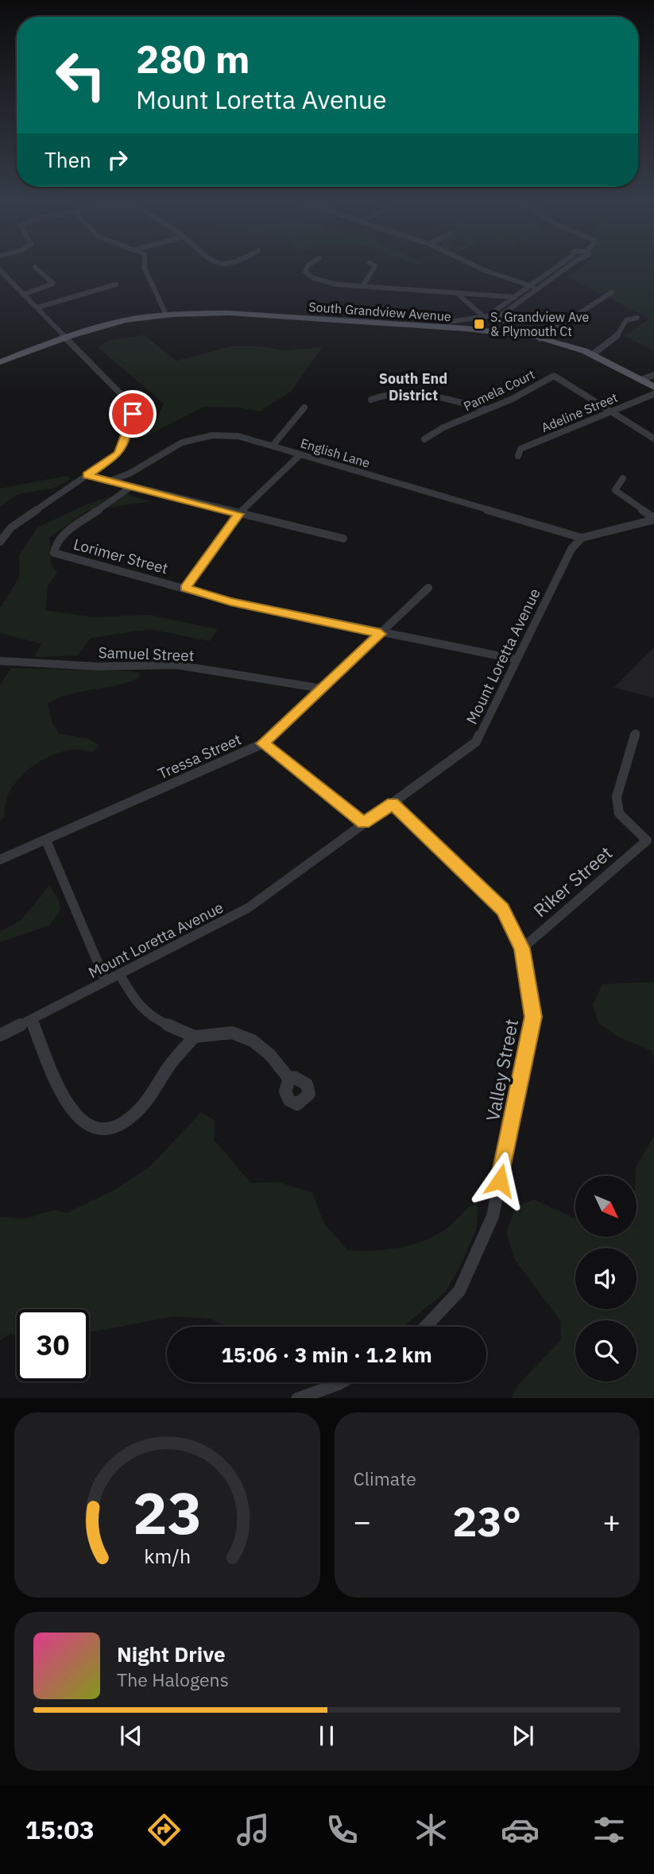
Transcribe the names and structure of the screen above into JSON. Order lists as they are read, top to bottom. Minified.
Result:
{"streets":{"main road":["South Grandview Avenue"],"street":["Pamela Court","Adeline Street","English Lane","Lorimer Street","Samuel Street","Mount Loretta Avenue","Tressa Street","Riker Street","Valley Street"]},"crossings":[["Pamela Court","Adeline Street"],["English Lane","Mount Loretta Avenue"],["Samuel Street","Tressa Street"],["Mount Loretta Avenue","Valley Street"],["Riker Street","Valley Street"]],"districts":["South End District"],"places":{"transit":["S. Grandview Ave & Plymouth Ct"]},"north":"bottom right","page":{"turn":["280 m","Mount Loretta Avenue"],"then":"Then","limit":"30","trip":"15:06 · 3 min · 1.2 km","tile":"Climate","heat":["−","23°","+"],"song":["Night Drive","The Halogens"],"tabs":"15:03","gauge":["23","km/h"]}}
